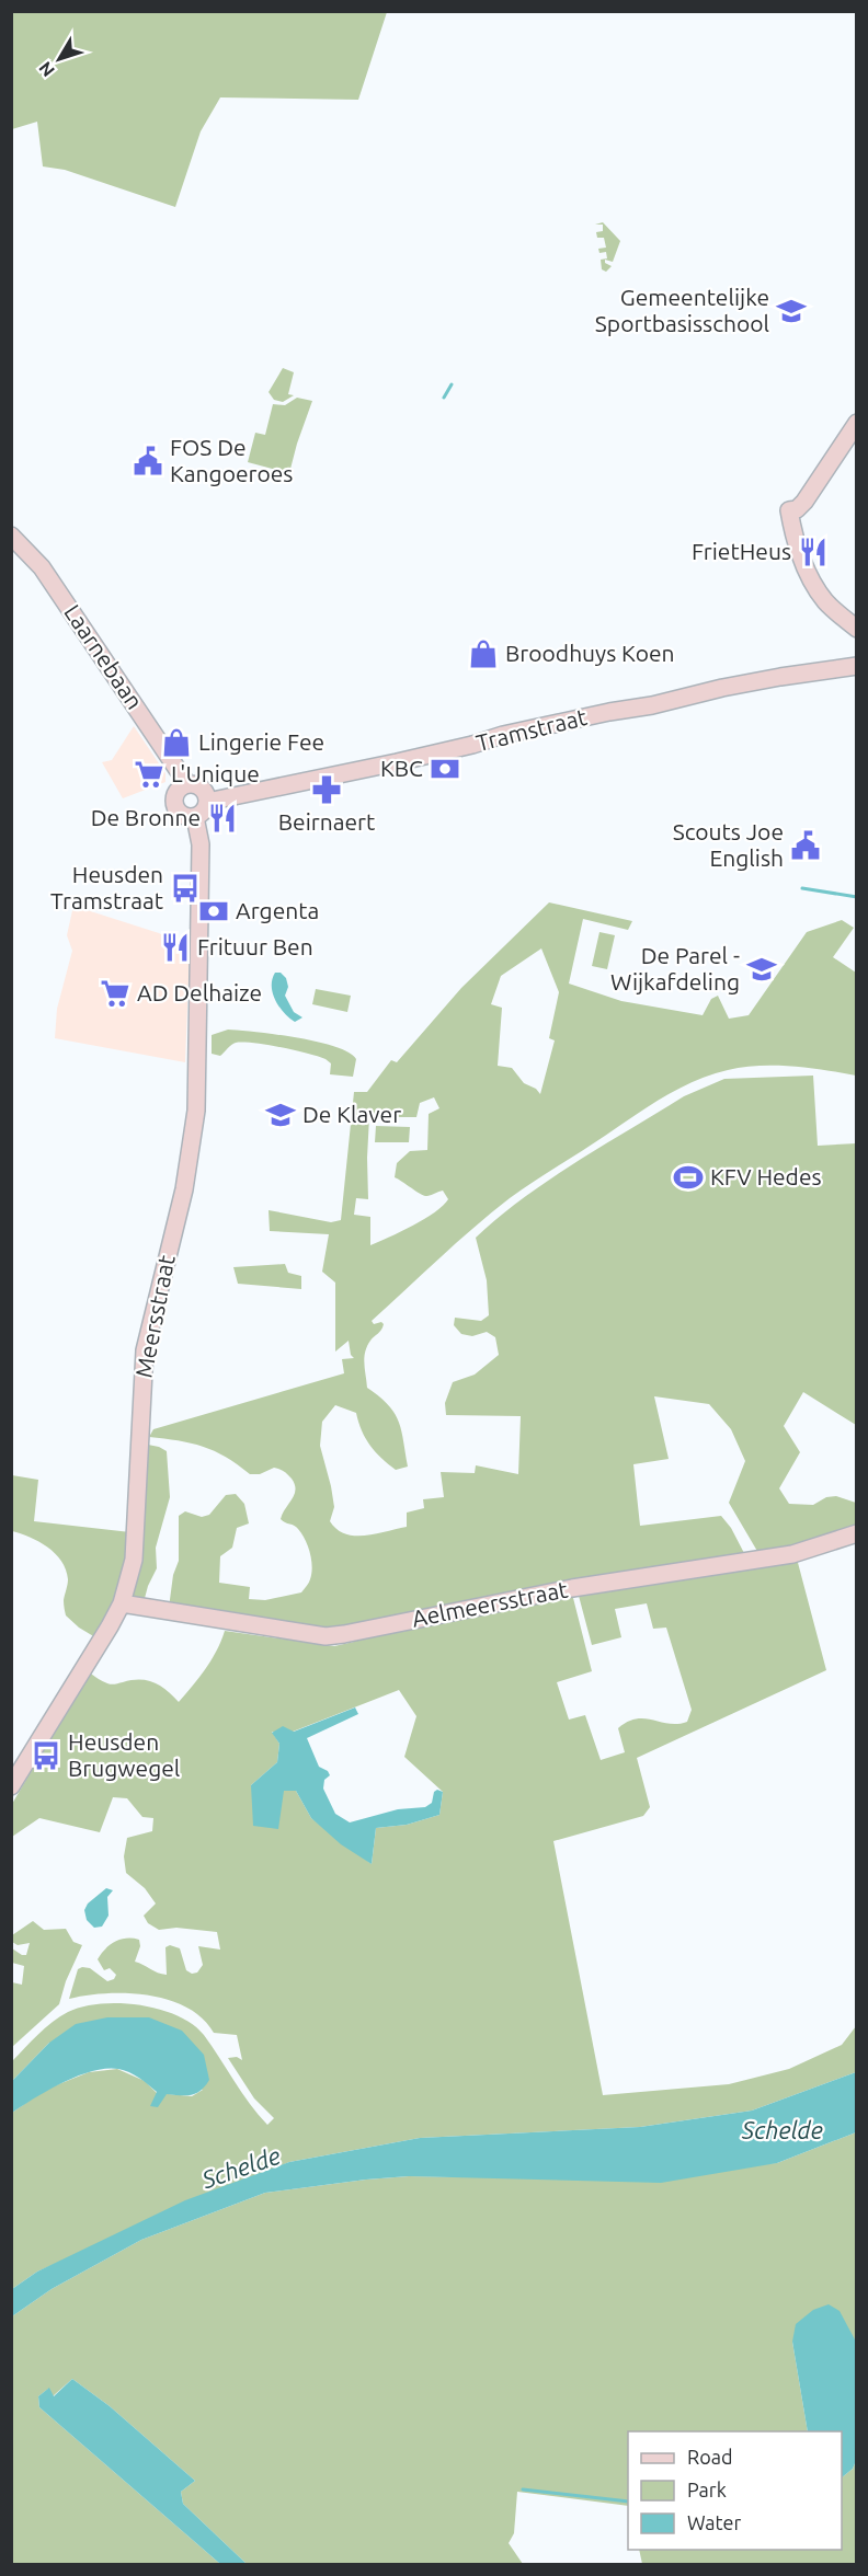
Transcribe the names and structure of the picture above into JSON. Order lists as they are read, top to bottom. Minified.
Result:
{"streets":{"main road":["Laarnebaan","Tramstraat","Meersstraat","Aelmeersstraat"]},"crossings":[["Laarnebaan","Tramstraat"],["Laarnebaan","Meersstraat"],["Tramstraat","Meersstraat"],["Meersstraat","Aelmeersstraat"]],"water":["Schelde"],"places":{"school or university":["Gemeentelijke Sportbasisschool","De Parel - Wijkafdeling","De Klaver"],"public building":["FOS De Kangoeroes","Scouts Joe English"],"restaurant":["FrietHeus","De Bronne","Frituur Ben"],"shop":["Broodhuys Koen","Lingerie Fee"],"bank":["KBC","Argenta"],"supermarket":["L'Unique","AD Delhaize"],"pharmacy":["Beirnaert"],"bus stop":["Heusden Tramstraat","Heusden Brugwegel"],"sports":["KFV Hedes"]},"legend":["Road","Park","Water"],"north":"bottom left"}
